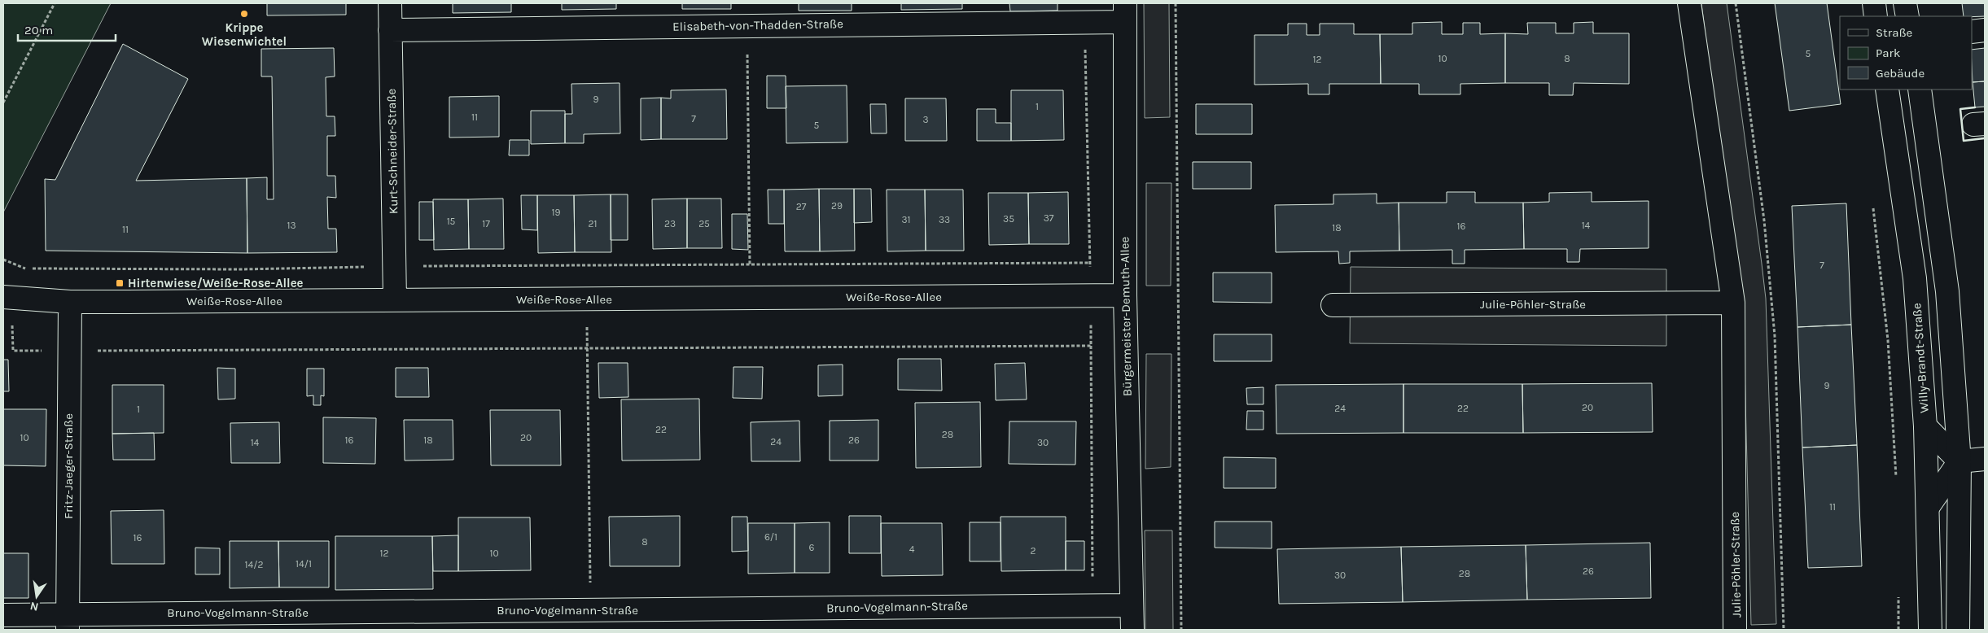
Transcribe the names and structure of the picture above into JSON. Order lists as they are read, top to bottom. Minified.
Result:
{"streets":{"street":["Elisabeth-von-Thadden-Straße","Kurt-Schneider-Straße","Weiße-Rose-Allee","Julie-Pöhler-Straße","Bürgermeister-Demuth-Allee","Willy-Brandt-Straße","Fritz-Jaeger-Straße","Bruno-Vogelmann-Straße"]},"crossings":[["Elisabeth-von-Thadden-Straße","Kurt-Schneider-Straße"],["Elisabeth-von-Thadden-Straße","Bürgermeister-Demuth-Allee"],["Kurt-Schneider-Straße","Weiße-Rose-Allee"],["Weiße-Rose-Allee","Bürgermeister-Demuth-Allee"],["Weiße-Rose-Allee","Fritz-Jaeger-Straße"],["Bürgermeister-Demuth-Allee","Bruno-Vogelmann-Straße"],["Fritz-Jaeger-Straße","Bruno-Vogelmann-Straße"]],"places":{"other":["Krippe Wiesenwichtel"],"transit":["Hirtenwiese/Weiße-Rose-Allee"]},"house_numbers":["5","10","8","12","9","1","11","7","3","5","29","27","19","37","35","31","33","15","17","21","23","25","13","14","16","18","11","7","9","20","24","22","1","22","28","10","20","16","18","26","24","14","30","11","6/1","16","8","6","4","2","12","10","14/1","14/2","26","28","30"],"legend":["Straße","Park","Gebäude"],"scale_bar":"20 m","north":"bottom"}
